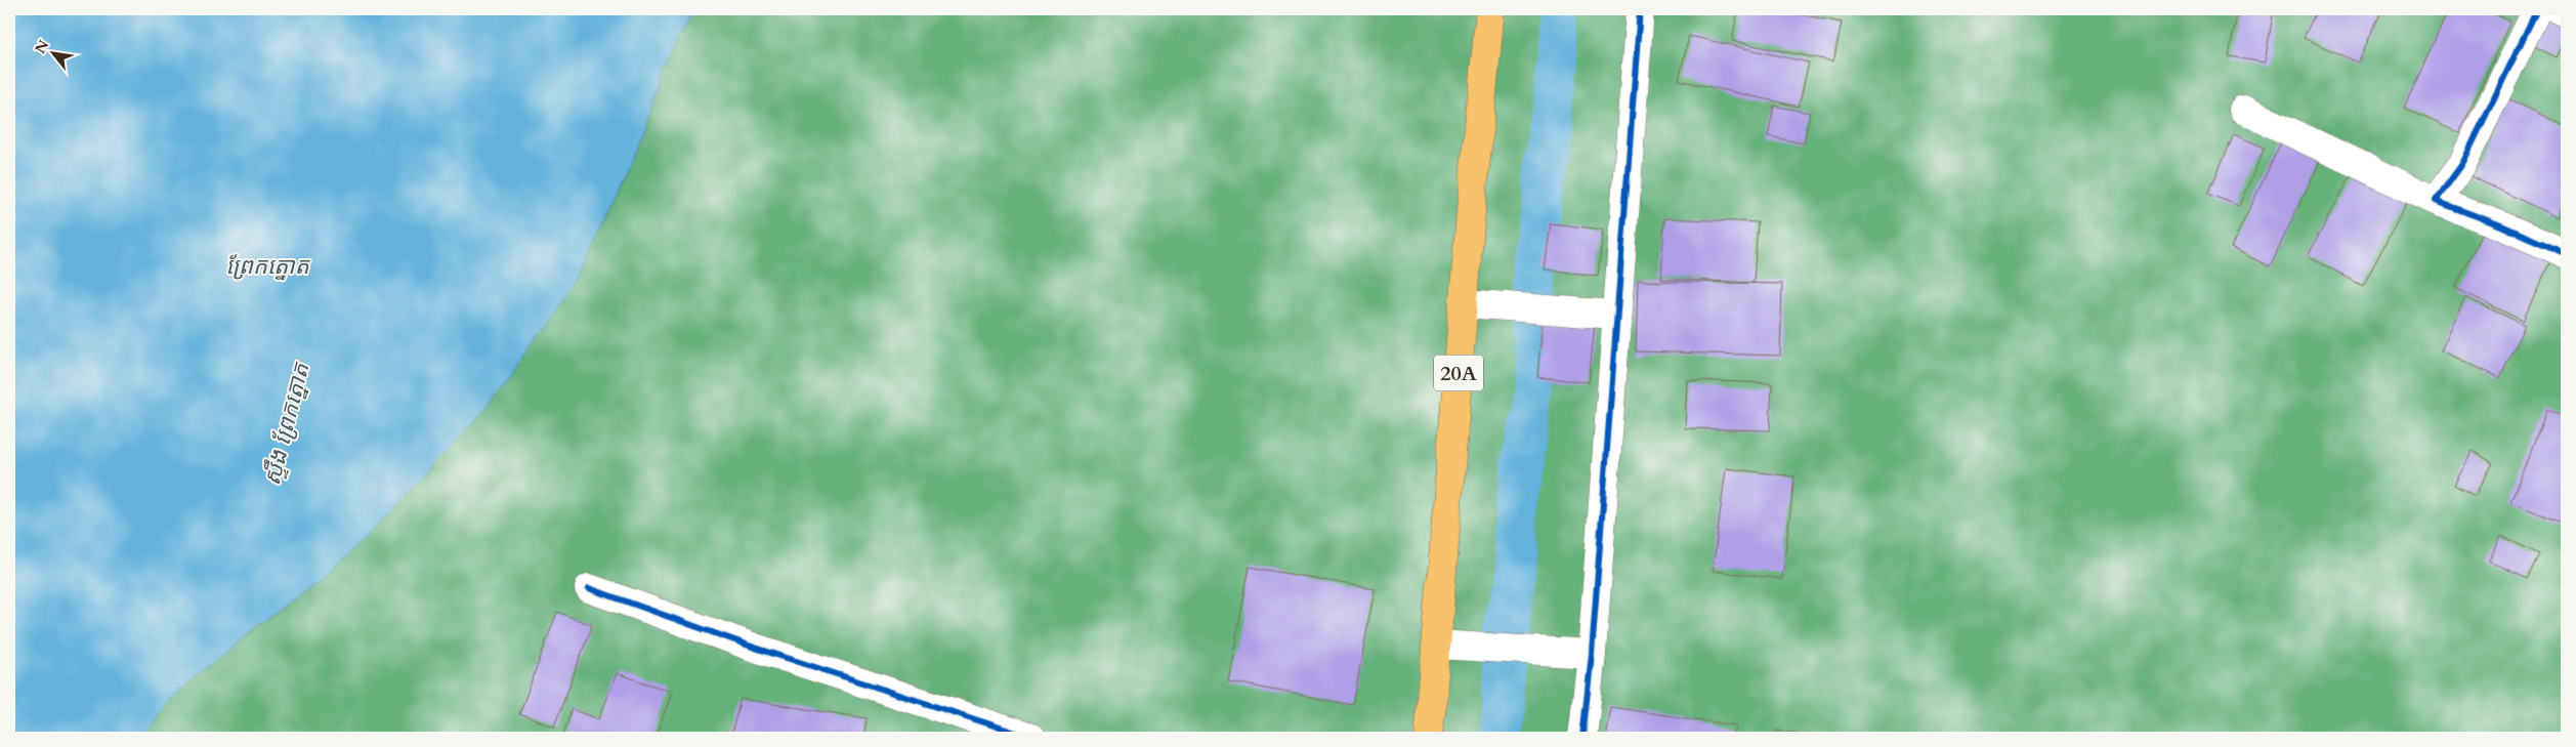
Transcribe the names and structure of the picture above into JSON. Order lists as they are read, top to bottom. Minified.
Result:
{"streets":{"main road":["20A"]},"water":["ព្រែកត្នោត","ស្ទឹង ព្រែកត្នោត"],"north":"top left"}
